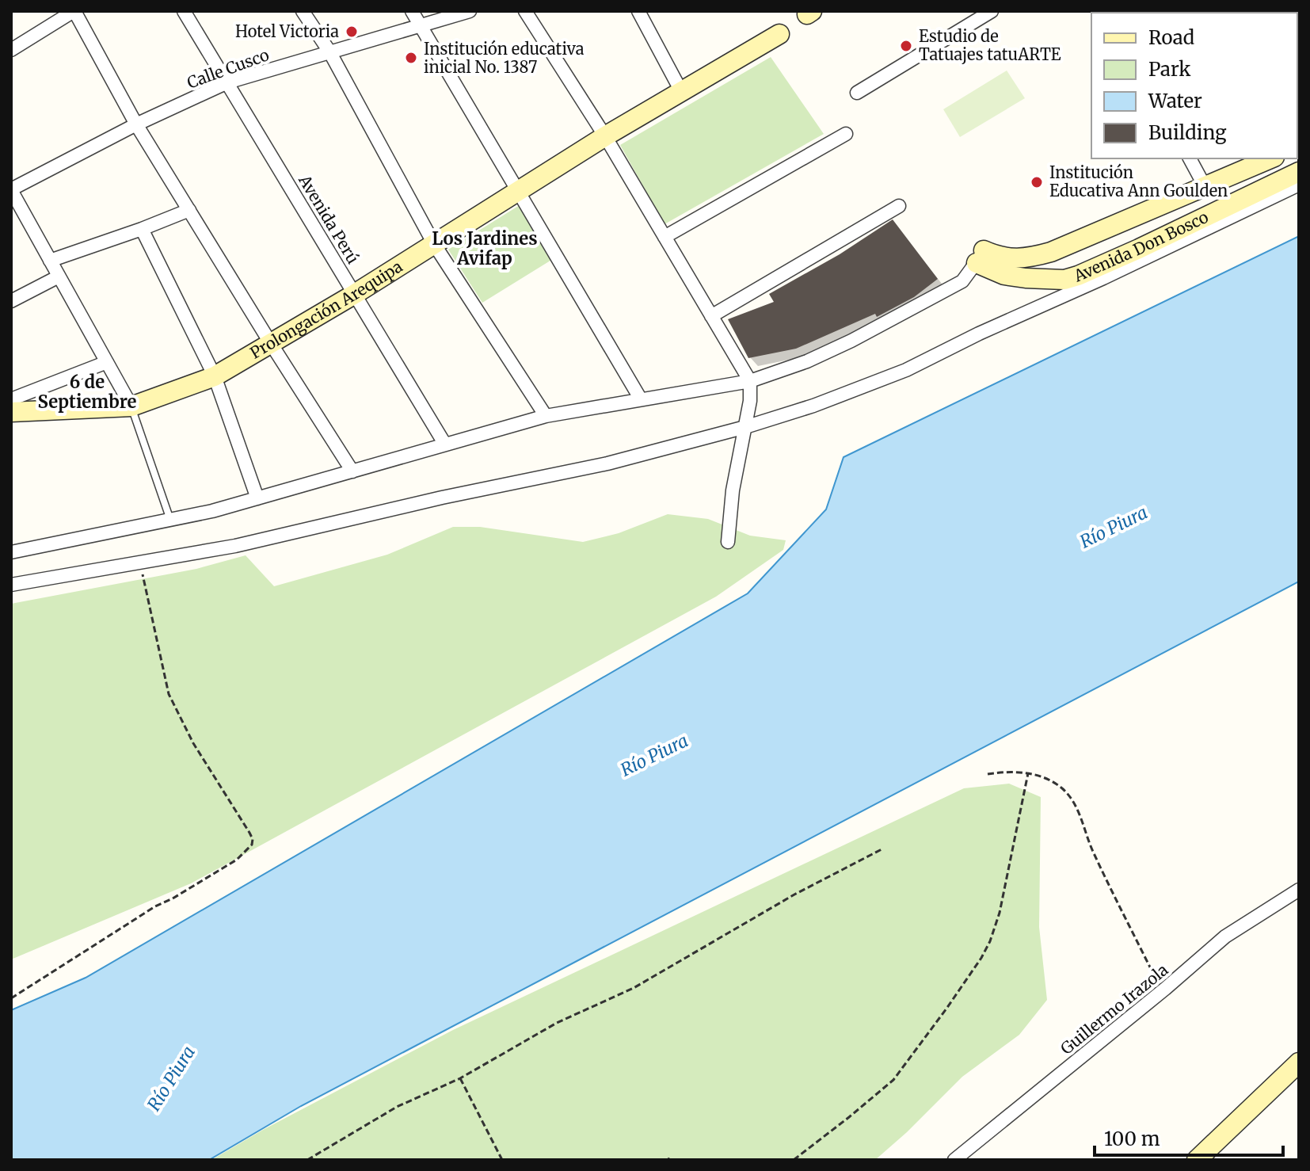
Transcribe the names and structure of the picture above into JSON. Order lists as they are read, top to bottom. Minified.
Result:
{"streets":{"street":["Calle Cusco","Avenida Perú","Avenida Don Bosco","Prolongación Arequipa","Guillermo Irazola"]},"crossings":[["Calle Cusco","Avenida Perú"],["Avenida Perú","Prolongación Arequipa"]],"districts":["Los Jardines Avifap","6 de Septiembre"],"water":["Río Piura"],"places":["Hotel Victoria","Estudio de Tatuajes tatuARTE","Institución educativa inicial No. 1387","Institución Educativa Ann Goulden"],"legend":["Road","Park","Water","Building"],"scale_bar":"100 m"}
